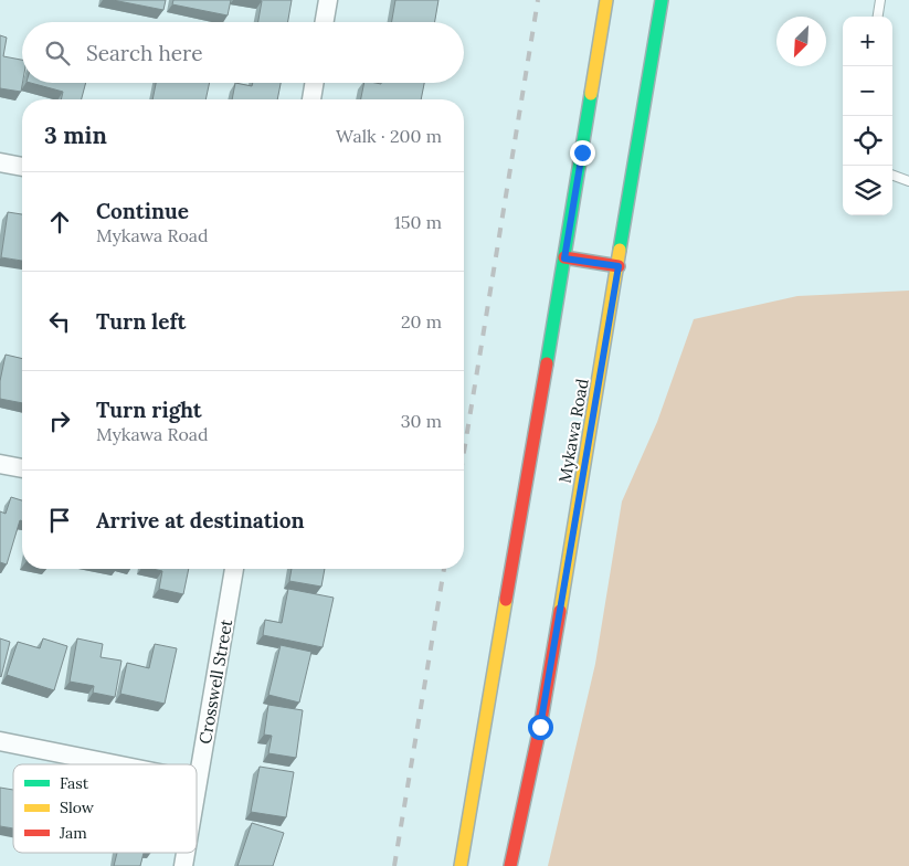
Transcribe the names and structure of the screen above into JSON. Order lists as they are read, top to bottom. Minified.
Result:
{"streets":{"main road":["Mykawa Road"],"street":["Crosswell Street"]},"legend":["Fast","Slow","Jam"],"north":"bottom left","page":{"map_buttons":["+","−"],"search":"Search here","heading":["3 min","Walk · 200 m"],"list":[["Continue","Mykawa Road","150 m"],["Turn left","20 m"],["Turn right","Mykawa Road","30 m"],"Arrive at destination"]}}
